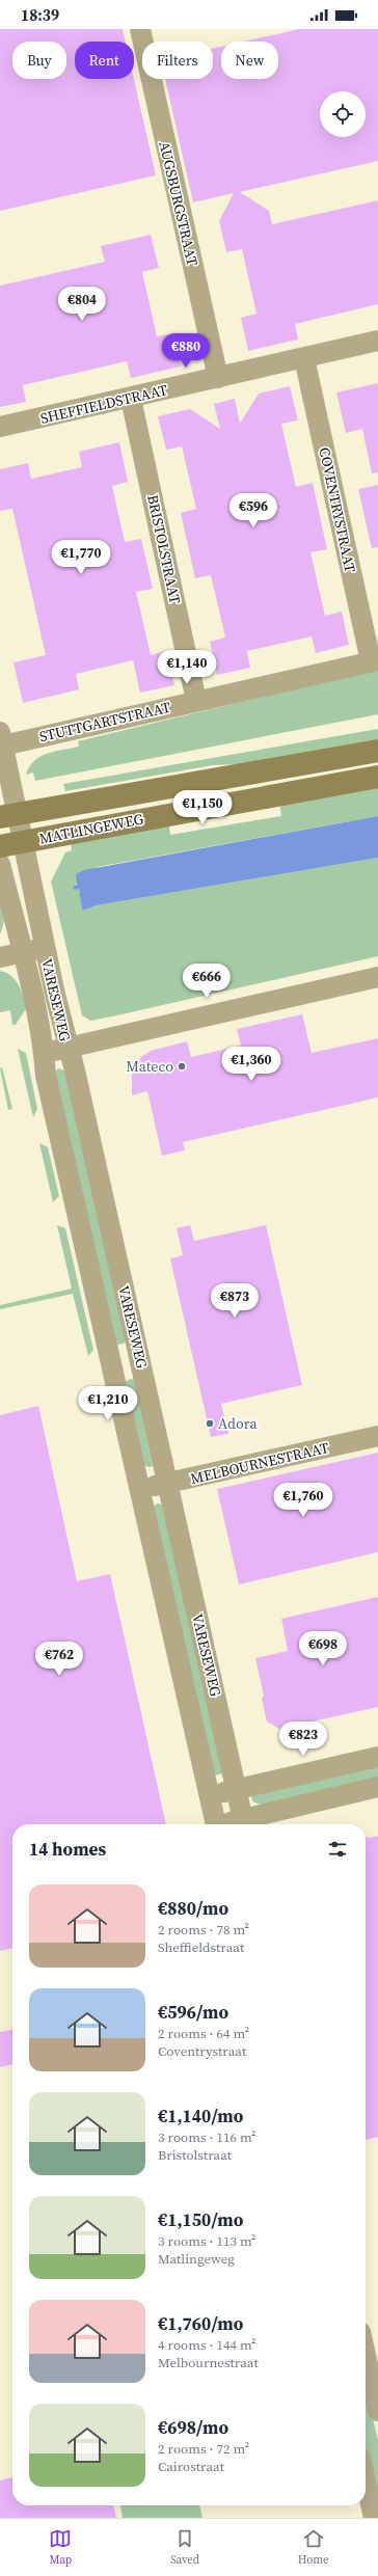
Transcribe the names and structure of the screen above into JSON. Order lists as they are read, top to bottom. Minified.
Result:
{"streets":{"main road":["MATLINGEWEG"],"street":["AUGSBURGSTRAAT","SHEFFIELDSTRAAT","COVENTRYSTRAAT","BRISTOLSTRAAT","STUTTGARTSTRAAT","VARESEWEG","MELBOURNESTRAAT"]},"crossings":[["AUGSBURGSTRAAT","SHEFFIELDSTRAAT"],["SHEFFIELDSTRAAT","COVENTRYSTRAAT"],["SHEFFIELDSTRAAT","BRISTOLSTRAAT"],["COVENTRYSTRAAT","STUTTGARTSTRAAT"],["BRISTOLSTRAAT","STUTTGARTSTRAAT"],["STUTTGARTSTRAAT","VARESEWEG"],["MATLINGEWEG","VARESEWEG"],["VARESEWEG","MELBOURNESTRAAT"]],"places":["Mateco","Adora"],"page":{"status":"18:39","chip":["Buy","Rent","Filters","New"],"price":["€804","€880","€596","€1,770","€1,140","€1,150","€666","€1,360","€873","€1,210","€1,760","€698","€762","€823"],"heading":"14 homes","list":[{"name":"€880/mo","note":"2 rooms · 78 m² · Sheffieldstraat"},{"name":"€596/mo","note":"2 rooms · 64 m² · Coventrystraat"},{"name":"€1,140/mo","note":"3 rooms · 116 m² · Bristolstraat"},{"name":"€1,150/mo","note":"3 rooms · 113 m² · Matlingeweg"},{"name":"€1,760/mo","note":"4 rooms · 144 m² · Melbournestraat"},{"name":"€698/mo","note":"2 rooms · 72 m² · Cairostraat"}],"tabs":["Map","Saved","Home"]}}
